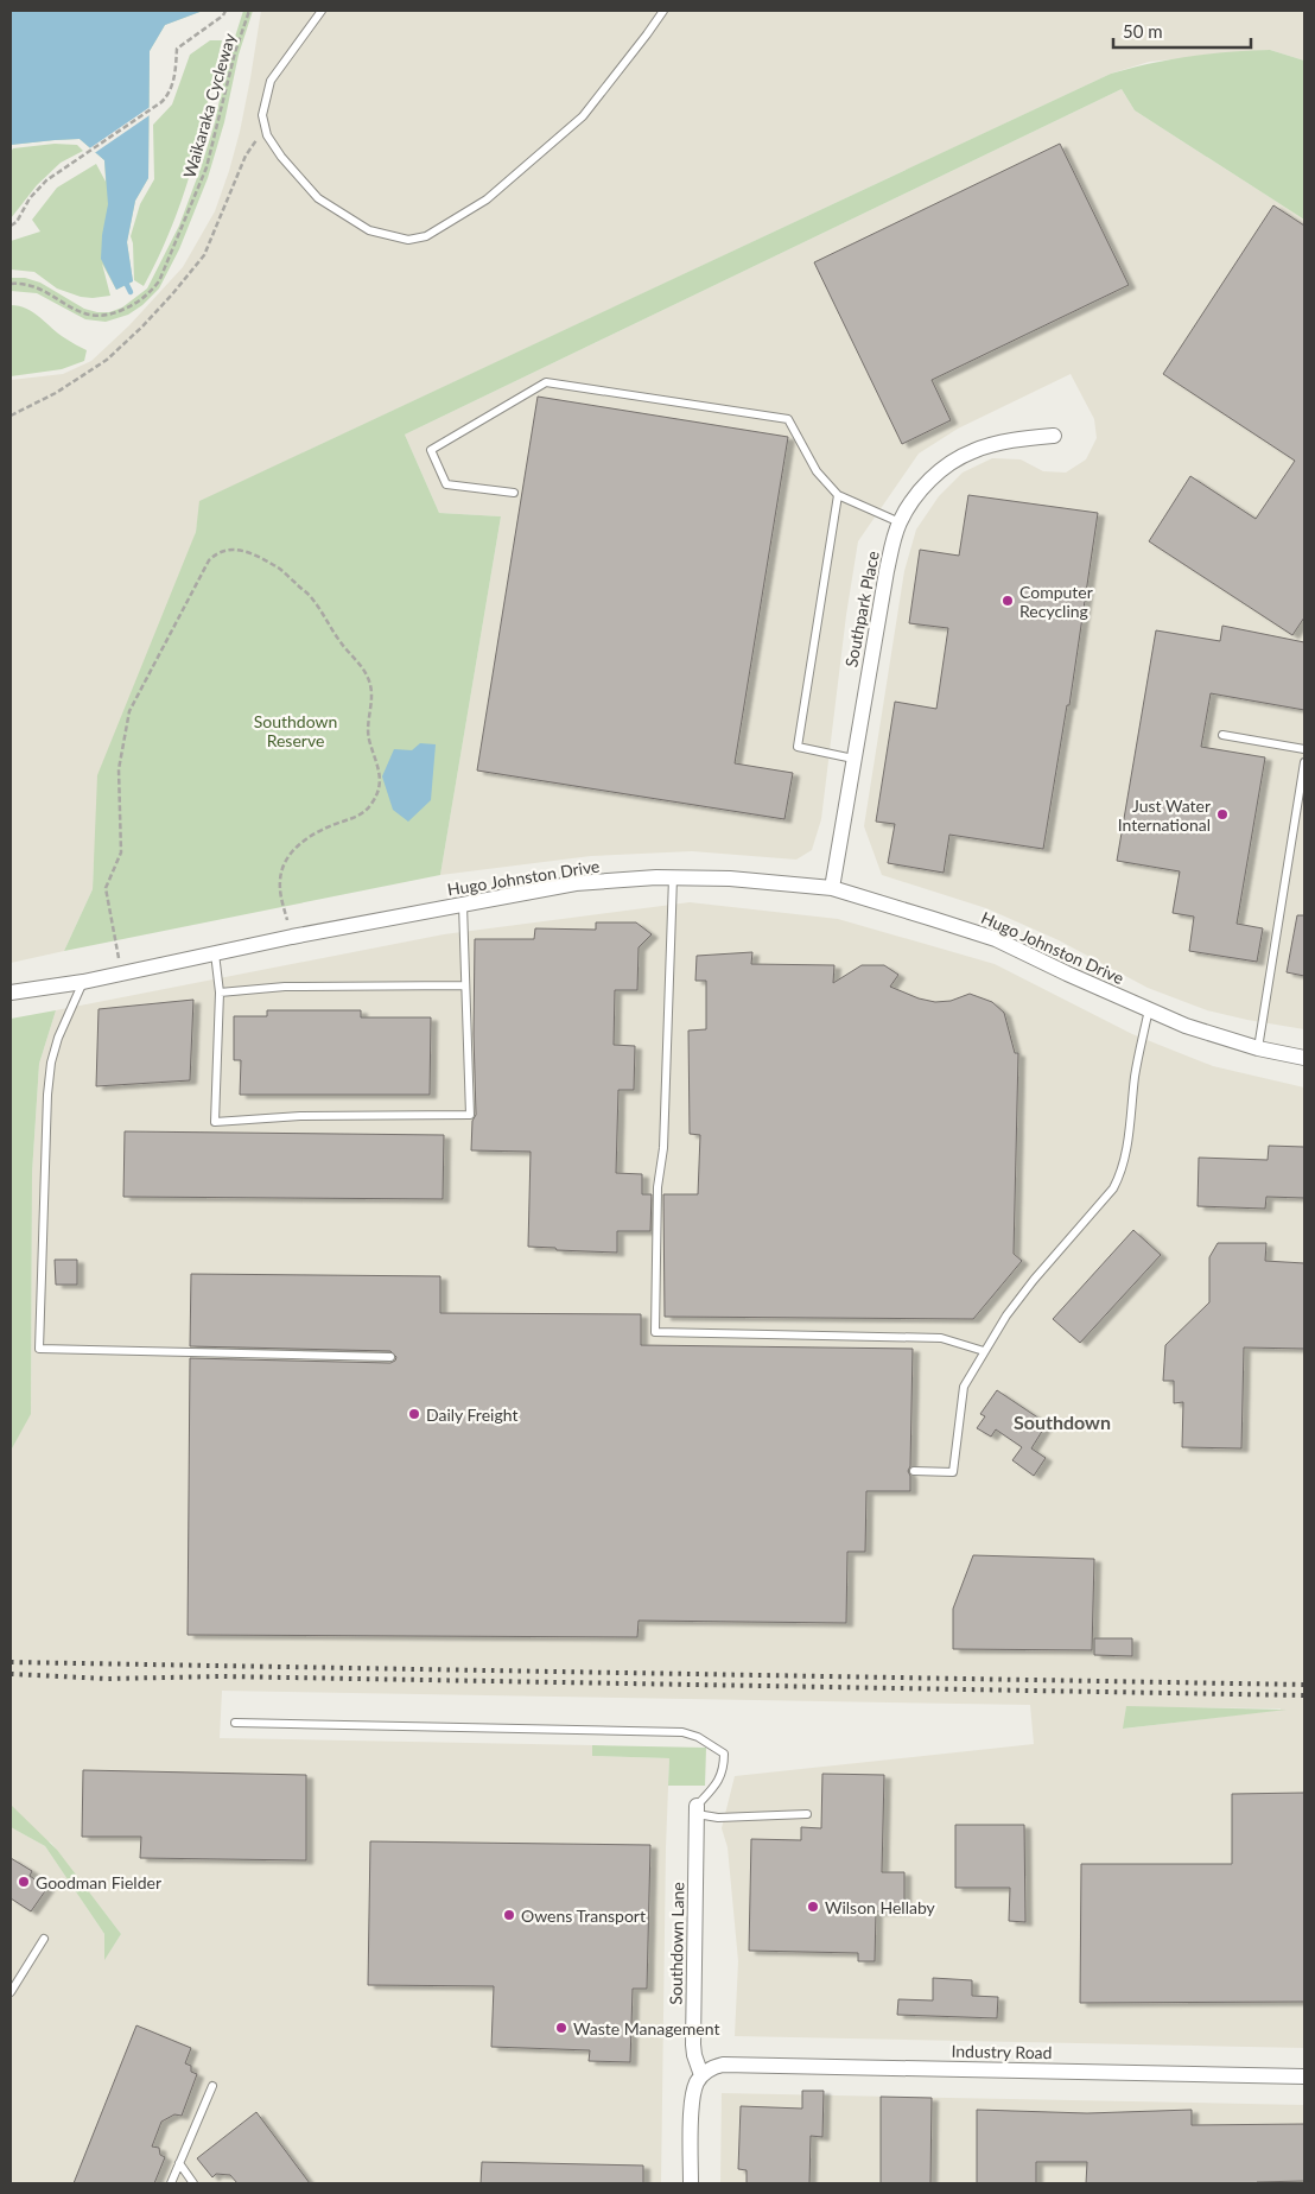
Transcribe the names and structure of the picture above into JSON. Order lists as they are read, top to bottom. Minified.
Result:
{"streets":{"street":["Southpark Place","Hugo Johnston Drive","Southdown Lane","Industry Road"],"path":["Waikaraka Cycleway"]},"crossings":[["Southpark Place","Hugo Johnston Drive"],["Southdown Lane","Industry Road"]],"districts":["Southdown"],"parks":["Southdown Reserve"],"places":["Computer Recycling","Just Water International","Daily Freight","Goodman Fielder","Wilson Hellaby","Owens Transport","Waste Management"],"scale_bar":"50 m"}
